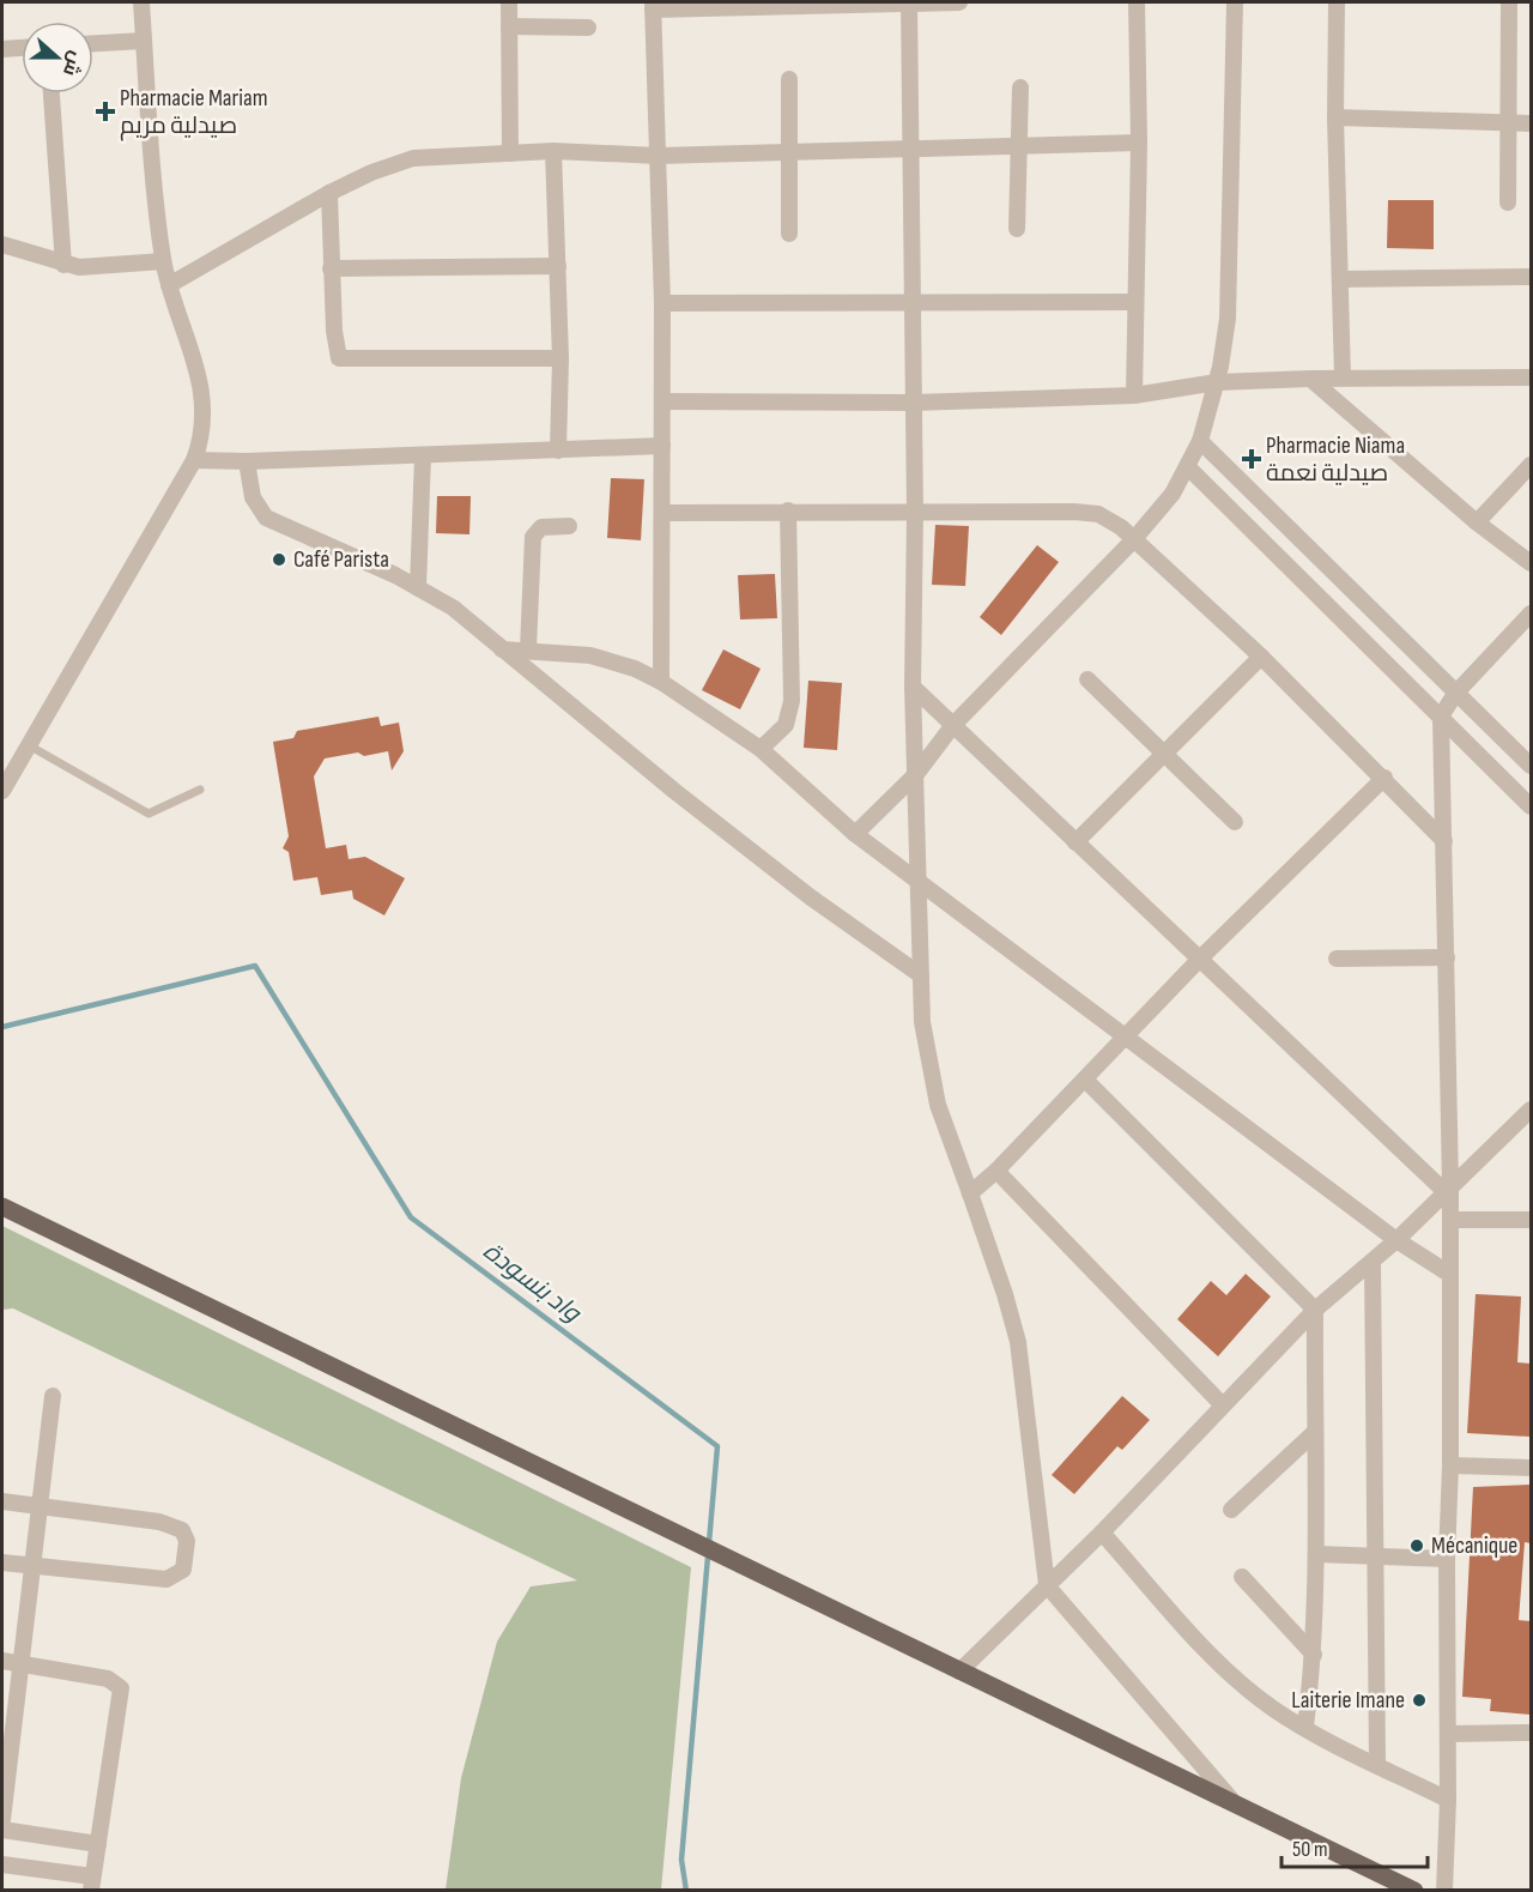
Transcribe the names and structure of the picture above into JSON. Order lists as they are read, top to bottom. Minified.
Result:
{"water":["واد بنسودة"],"places":{"health":["Pharmacie Mariam صيدلية مريم","Pharmacie Niama صيدلية نعمة"],"other":["Café Parista","Mécanique","Laiterie Imane"]},"scale_bar":"50 m","north":"right"}
